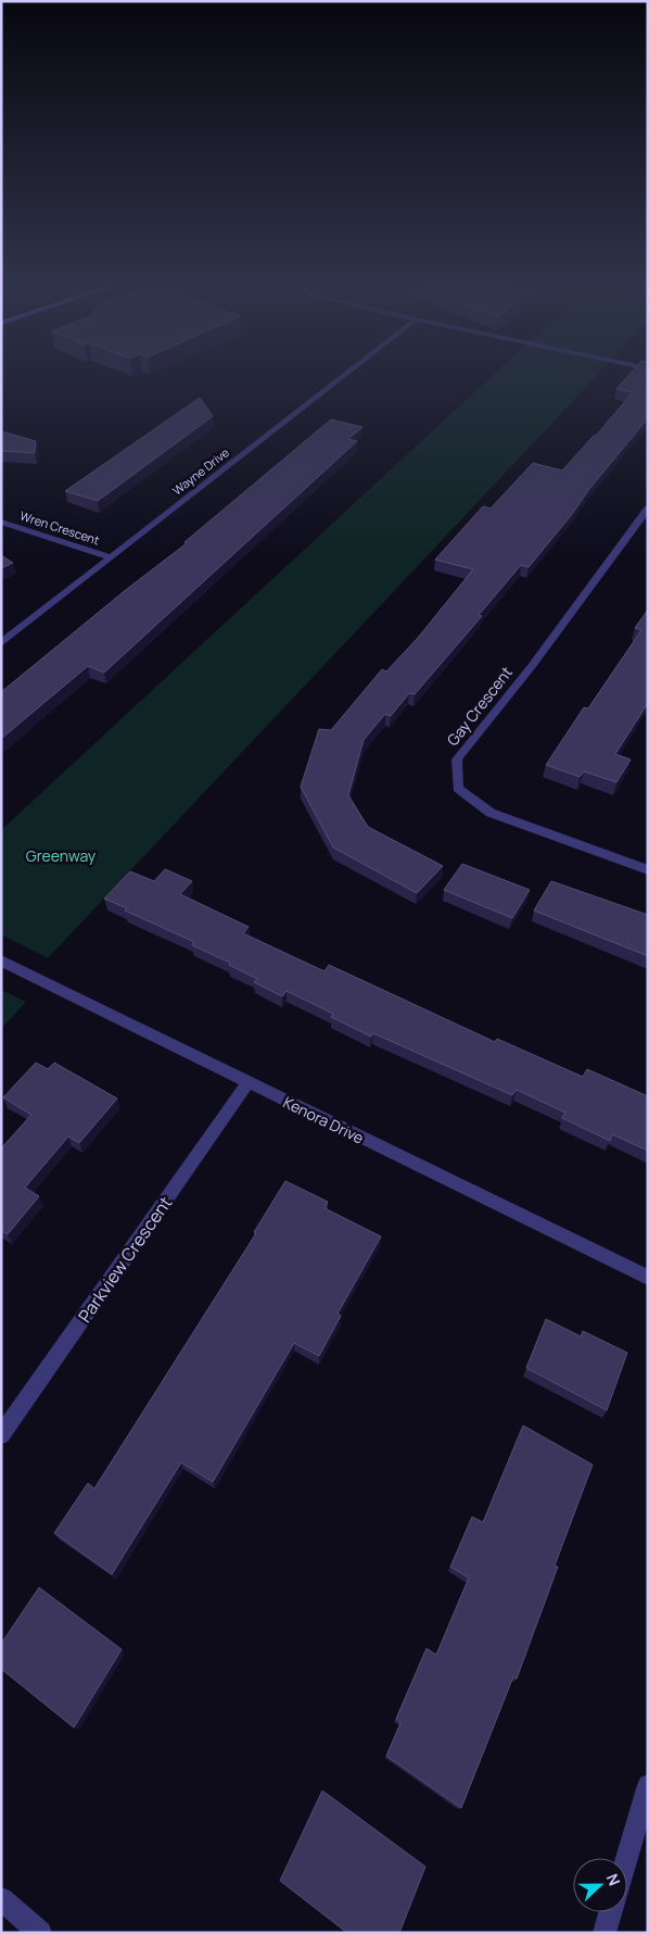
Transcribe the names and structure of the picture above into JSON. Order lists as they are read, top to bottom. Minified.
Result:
{"streets":{"street":["Wayne Drive","Wren Crescent","Gay Crescent","Kenora Drive","Parkview Crescent"]},"crossings":[["Wayne Drive","Wren Crescent"],["Kenora Drive","Parkview Crescent"]],"parks":["Greenway"],"north":"right"}
